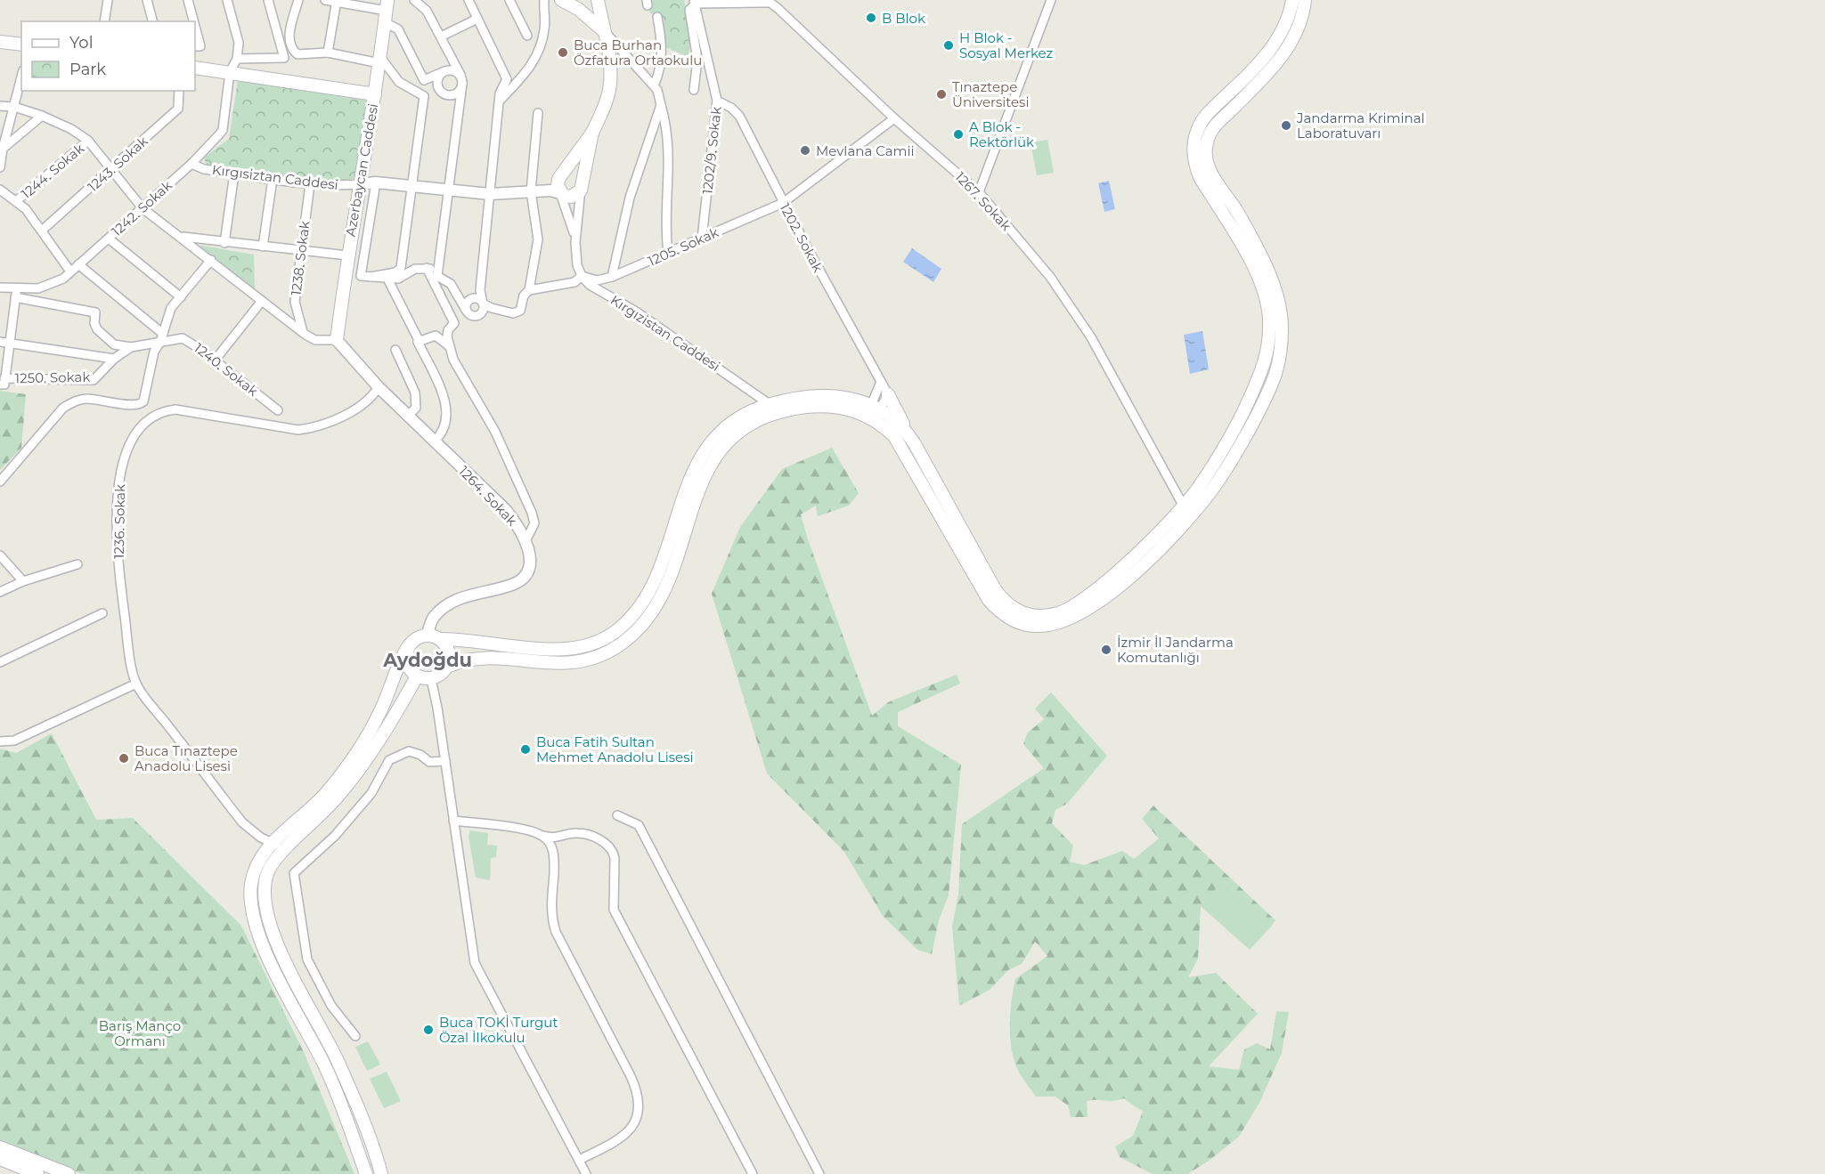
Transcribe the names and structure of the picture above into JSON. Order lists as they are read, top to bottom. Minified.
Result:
{"streets":{"main road":["Azerbaycan Caddesi"],"street":["1202/9. Sokak","1243. Sokak","1244. Sokak","Kırgısiztan Caddesi","1267. Sokak","1242. Sokak","1202. Sokak","1205. Sokak","1238. Sokak","Kırgızistan Caddesi","1240. Sokak","1250. Sokak","1264. Sokak","1236. Sokak"]},"crossings":[["1202/9. Sokak","1267. Sokak"],["1202/9. Sokak","1202. Sokak"],["1202/9. Sokak","1205. Sokak"],["Azerbaycan Caddesi","Kırgısiztan Caddesi"],["Azerbaycan Caddesi","1264. Sokak"],["Kırgısiztan Caddesi","1242. Sokak"],["Kırgısiztan Caddesi","1238. Sokak"],["1267. Sokak","1205. Sokak"],["1202. Sokak","1205. Sokak"],["1205. Sokak","Kırgızistan Caddesi"],["1240. Sokak","1250. Sokak"],["1264. Sokak","1236. Sokak"]],"districts":["Aydoğdu"],"parks":["Barış Manço Ormanı"],"places":["B Blok","H Blok - Sosyal Merkez","Buca Burhan Özfatura Ortaokulu","Tınaztepe Üniversitesi","Jandarma Kriminal Laboratuvarı","A Blok - Rektörlük","Mevlana Camii","İzmir İl Jandarma Komutanlığı","Buca Fatih Sultan Mehmet Anadolu Lisesi","Buca Tınaztepe Anadolu Lisesi","Buca TOKİ Turgut Özal İlkokulu"],"legend":["Yol","Park"]}
